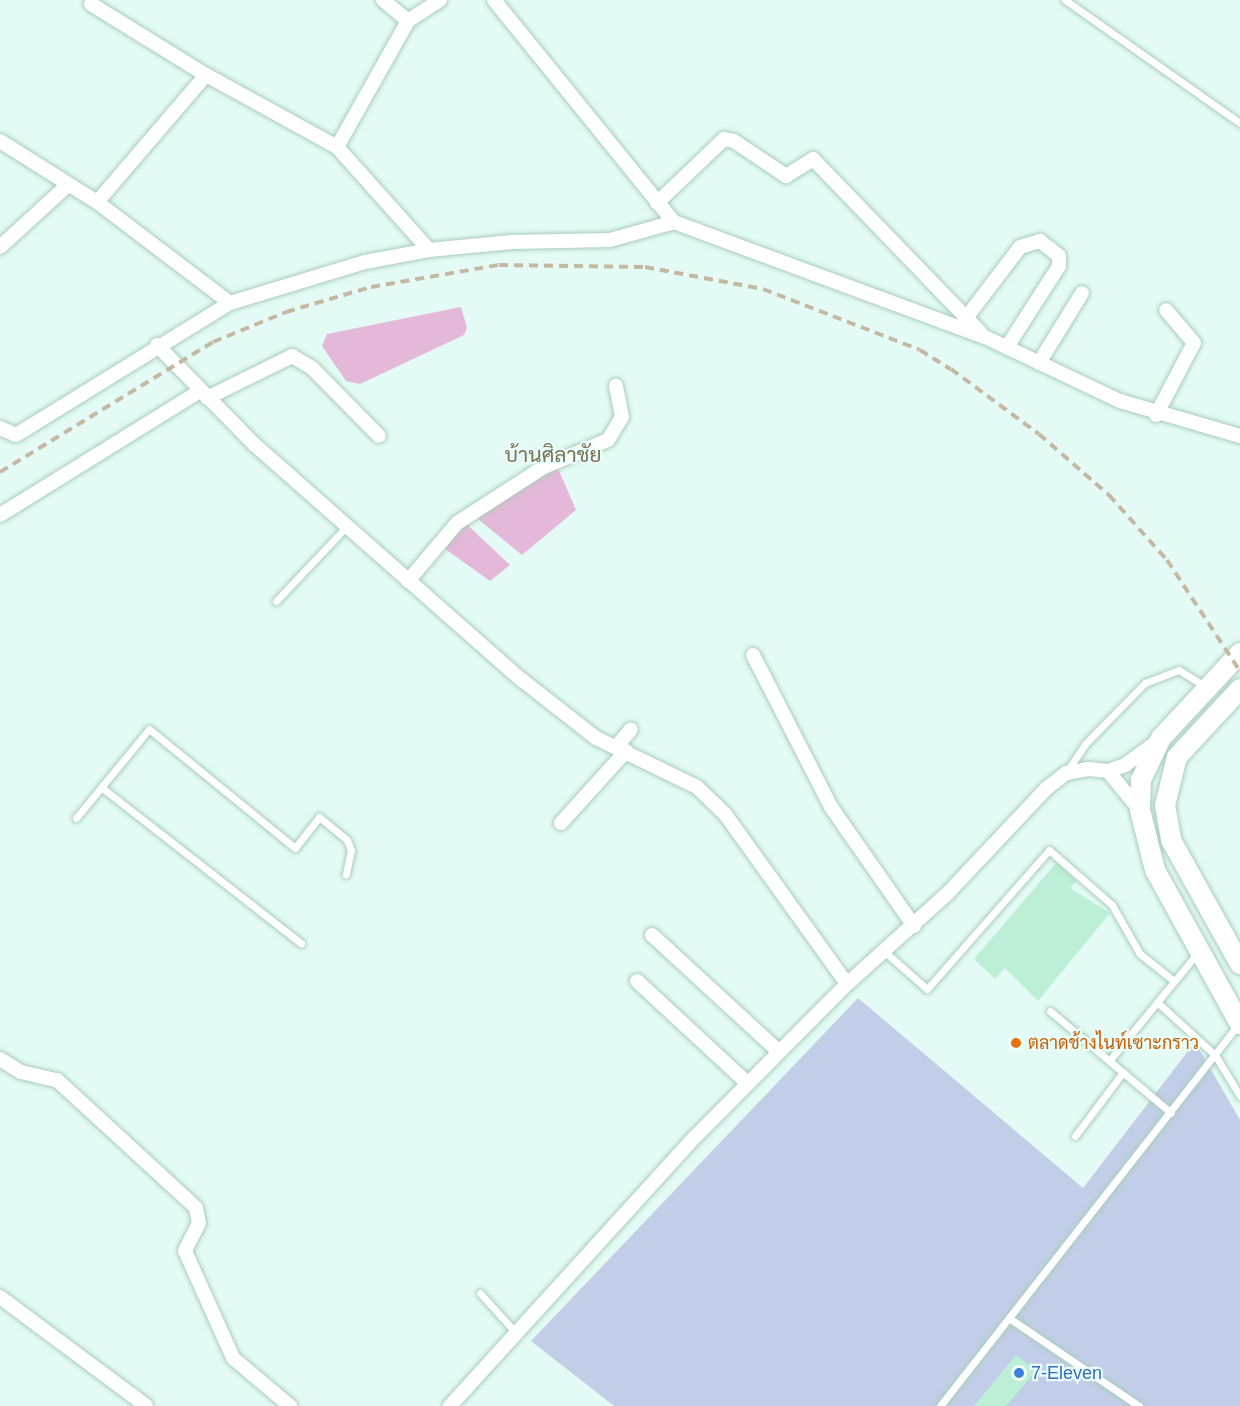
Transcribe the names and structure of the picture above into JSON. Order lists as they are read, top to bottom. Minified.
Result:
{"districts":["บ้านศิลาชัย"],"places":["ตลาดช้างไนท์เซาะกราว","7-Eleven"]}
